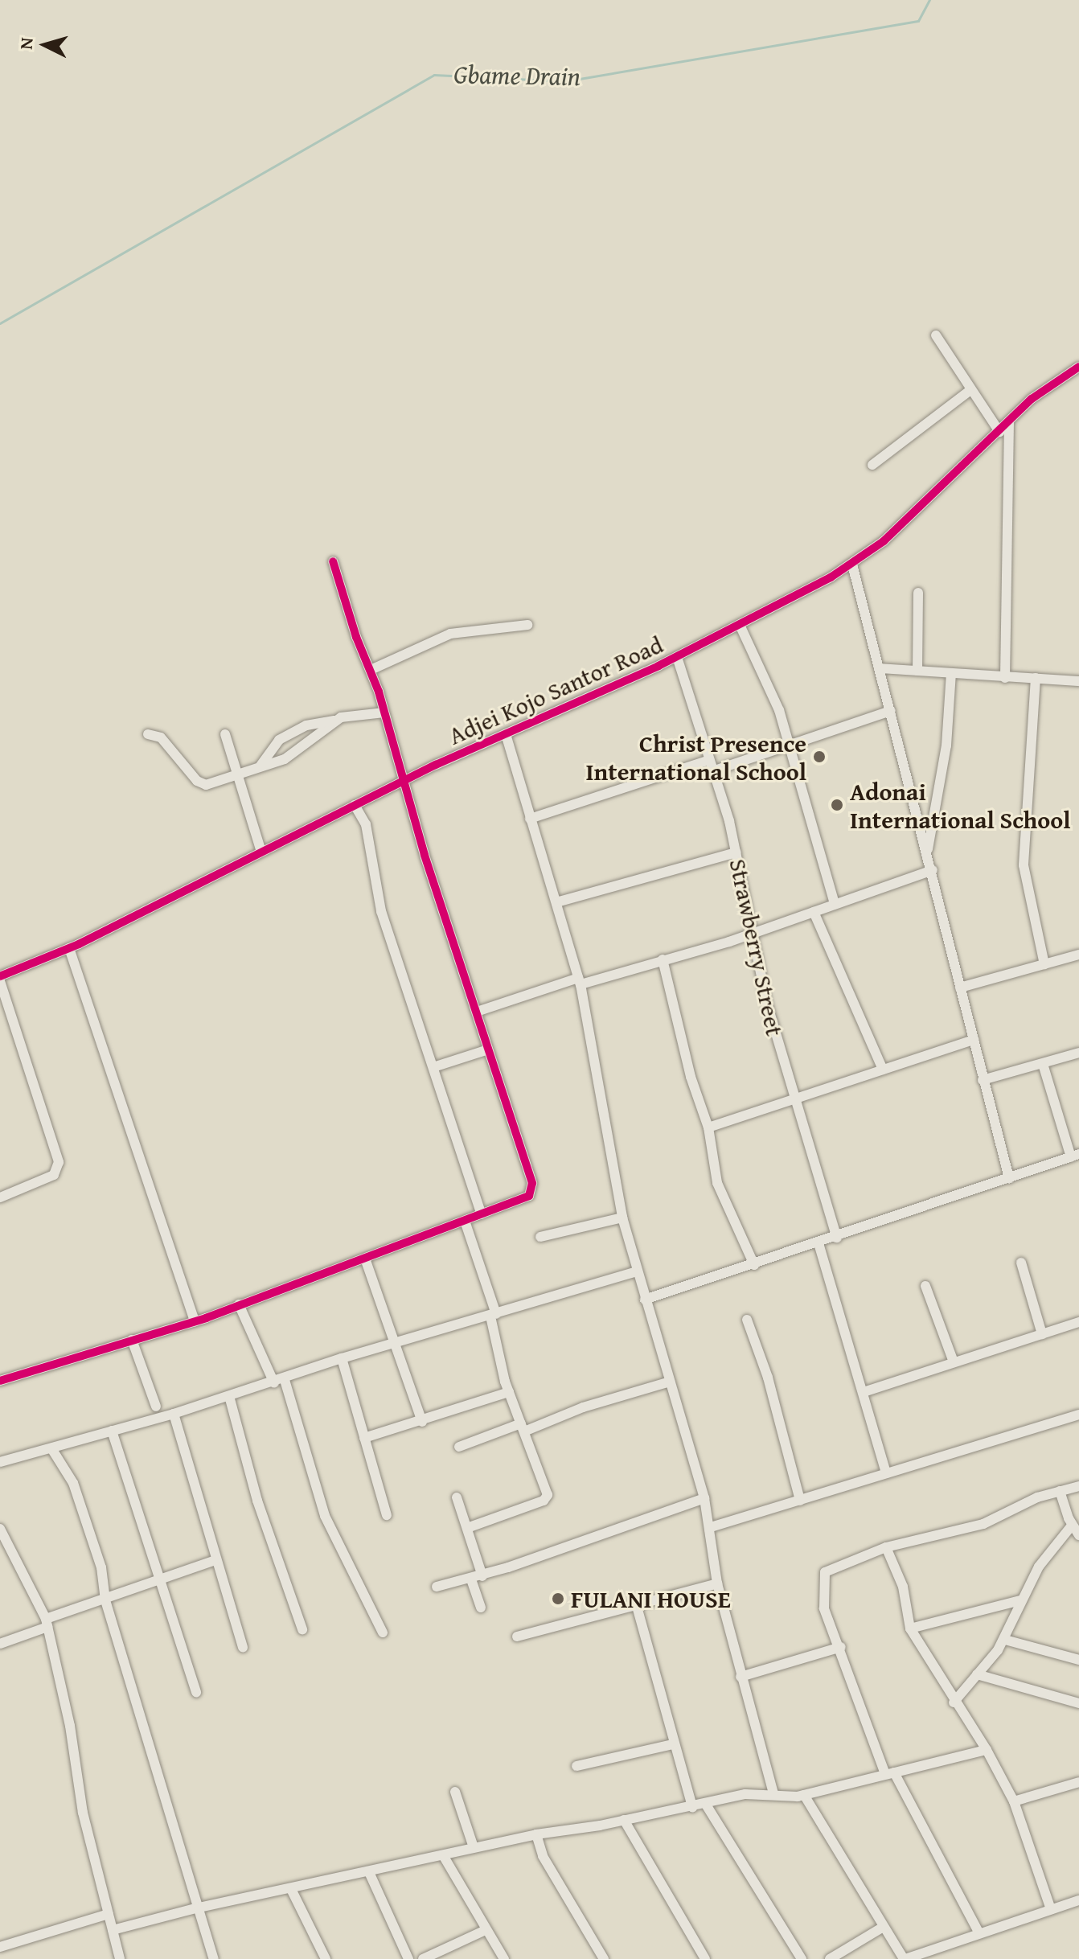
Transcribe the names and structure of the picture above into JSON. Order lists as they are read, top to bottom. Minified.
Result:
{"streets":{"street":["Adjei Kojo Santor Road","Strawberry Street"]},"crossings":[["Adjei Kojo Santor Road","Strawberry Street"]],"water":["Gbame Drain"],"places":["Christ Presence International School","Adonai International School","FULANI HOUSE"],"north":"left"}
